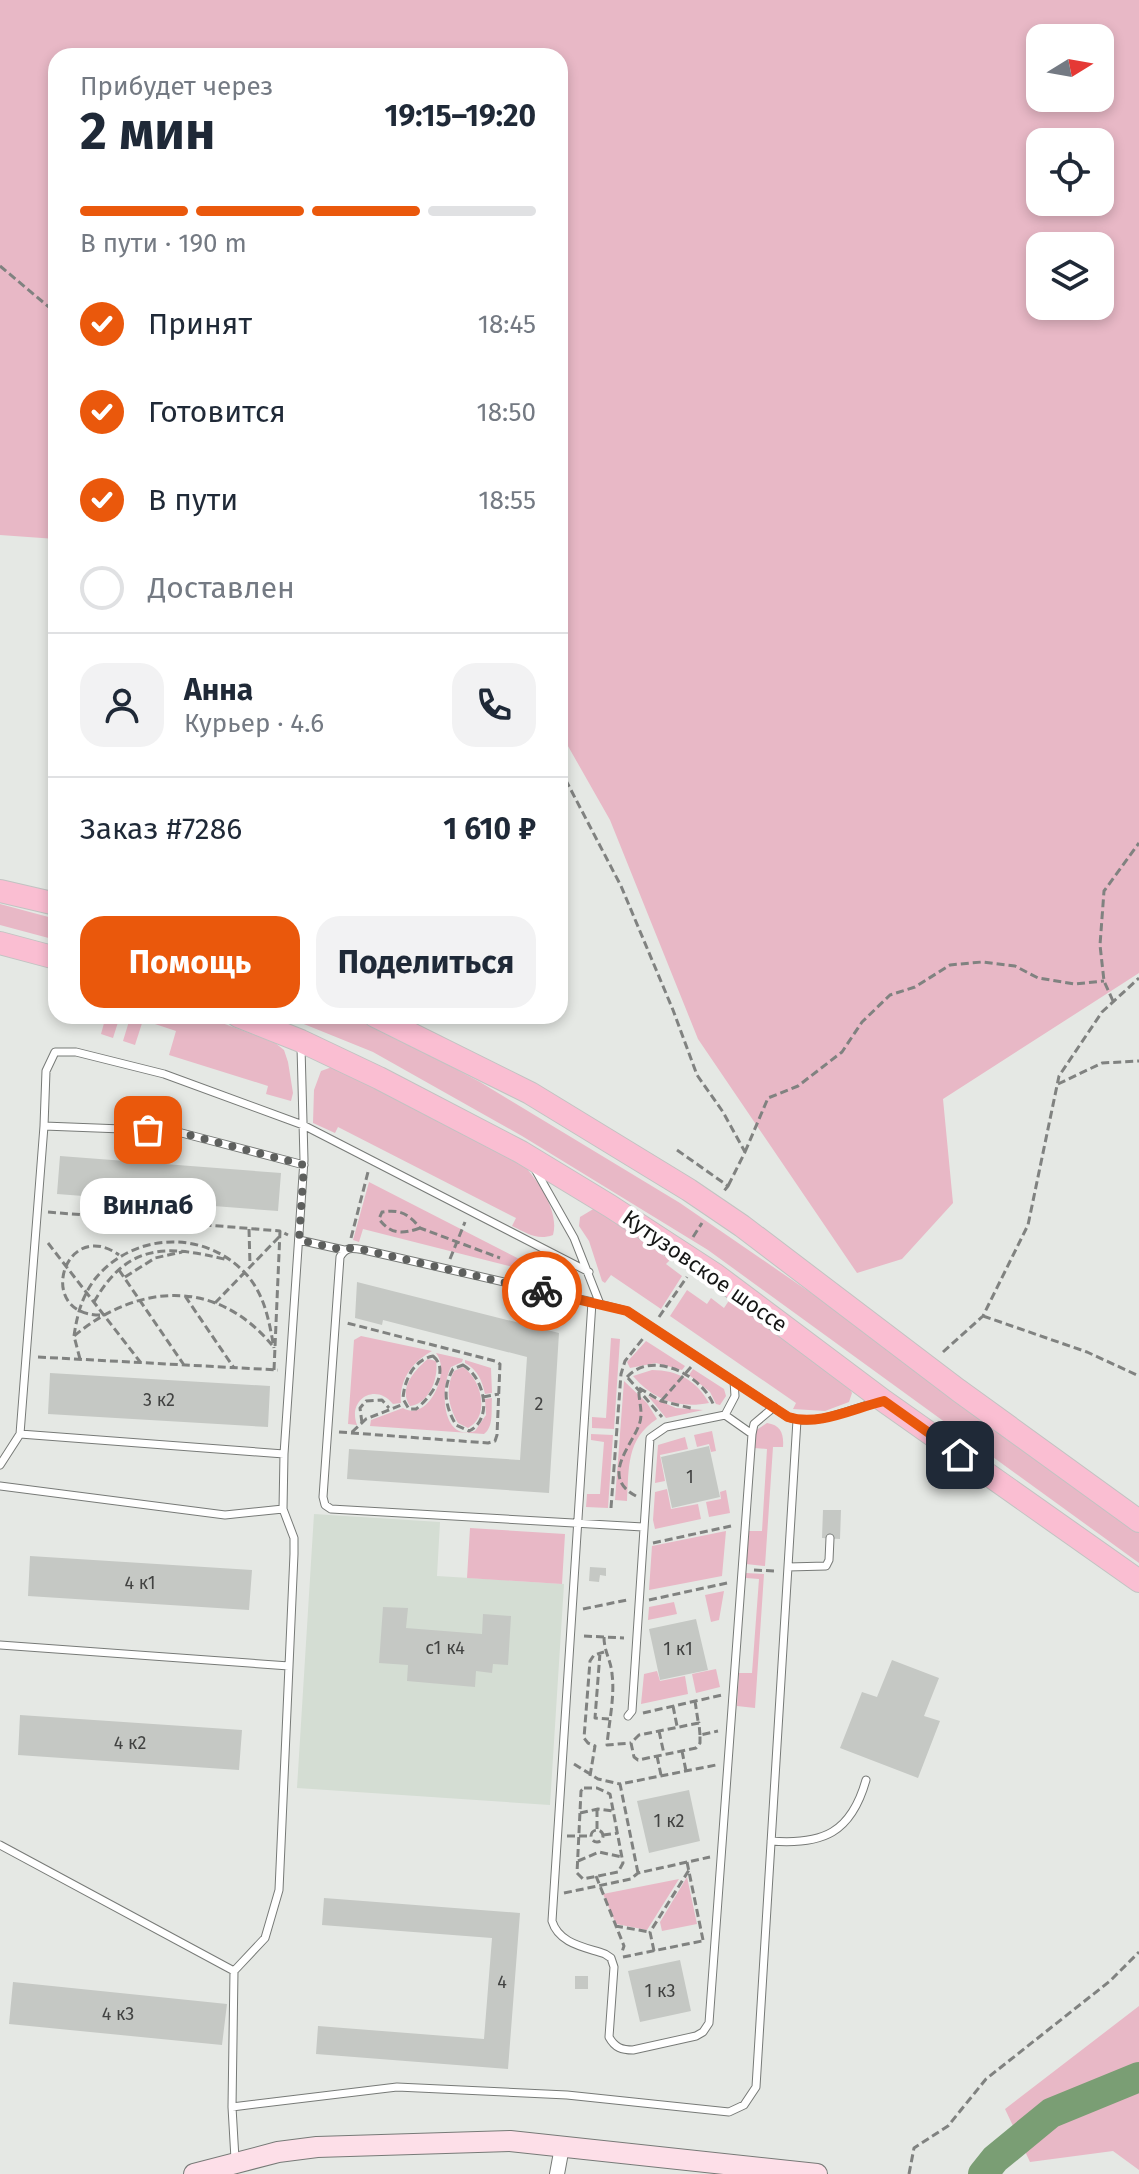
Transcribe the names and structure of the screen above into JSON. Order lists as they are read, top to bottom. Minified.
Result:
{"streets":{"main road":["Кутузовское шоссе"]},"places":["Винлаб"],"house_numbers":["3 к2","2","1","4 к1","с1 к4","1 к1","4 к2","1 к2","4","1 к3","4 к3"],"north":"right","page":{"heading":["2 мин","Прибудет через","19:15–19:20"],"panel":["Анна","Курьер · 4.6","Заказ #7286","1 610 ₽"],"bar":"В пути · 190 m","list":[["Принят","18:45"],["Готовится","18:50"],["В пути","18:55"],"Доставлен"],"buttons":["Помощь","Поделиться"],"bubble":"Винлаб"}}
